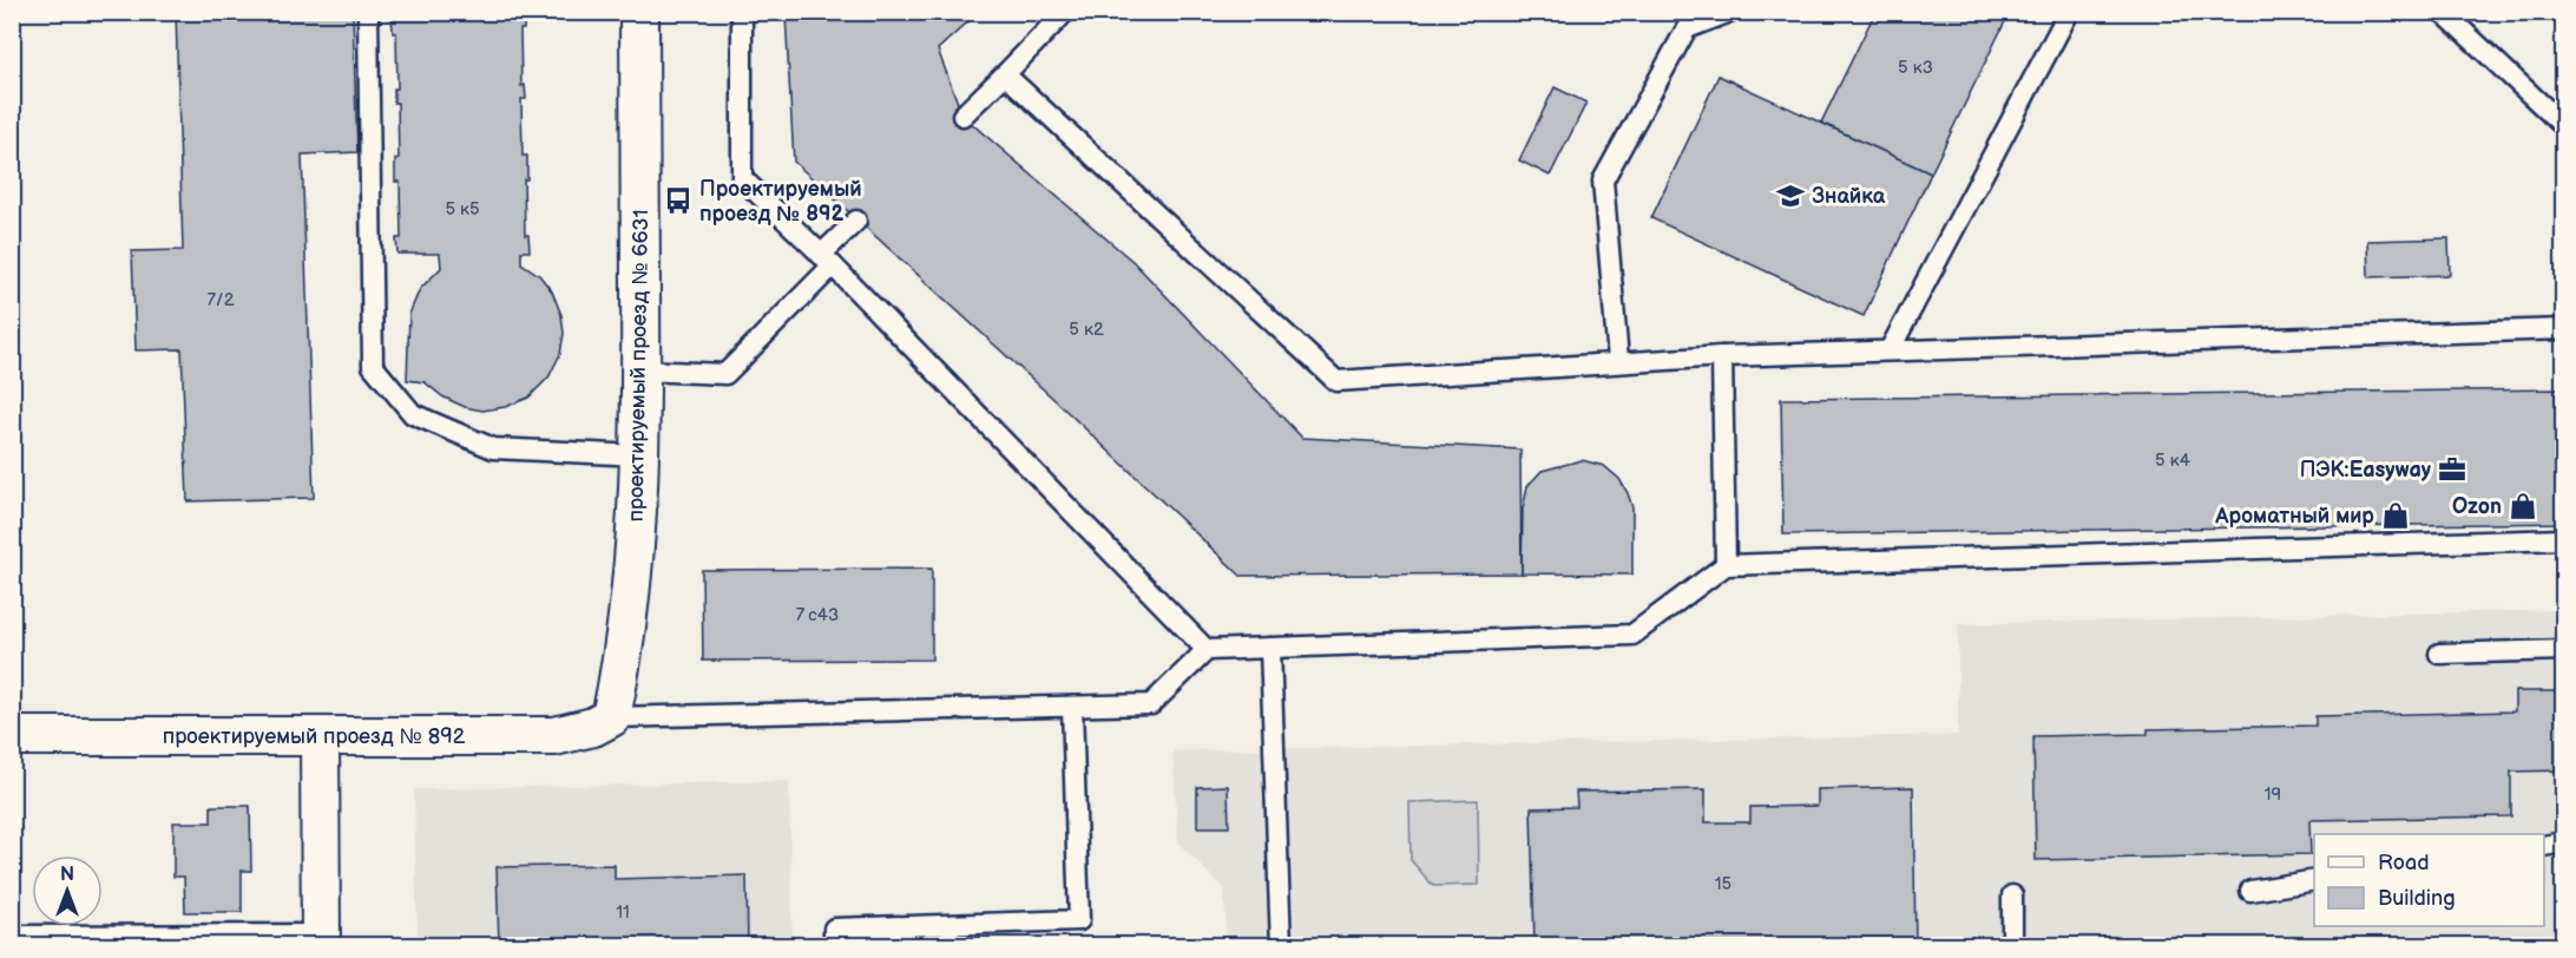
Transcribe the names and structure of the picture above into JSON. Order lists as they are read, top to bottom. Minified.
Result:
{"streets":{"street":["проектируемый проезд № 6631","проектируемый проезд № 892"]},"crossings":[["проектируемый проезд № 6631","проектируемый проезд № 892"]],"places":{"school or university":["Знайка"],"bus stop":["Проектируемый проезд № 892"],"office":["ПЭК:Easyway"],"shop":["Ozon","Ароматный мир"]},"house_numbers":["5 к3","5 к5","7/2","5 к2","5 к4","7 с43","19","15","11"],"legend":["Road","Building"],"north":"top"}
